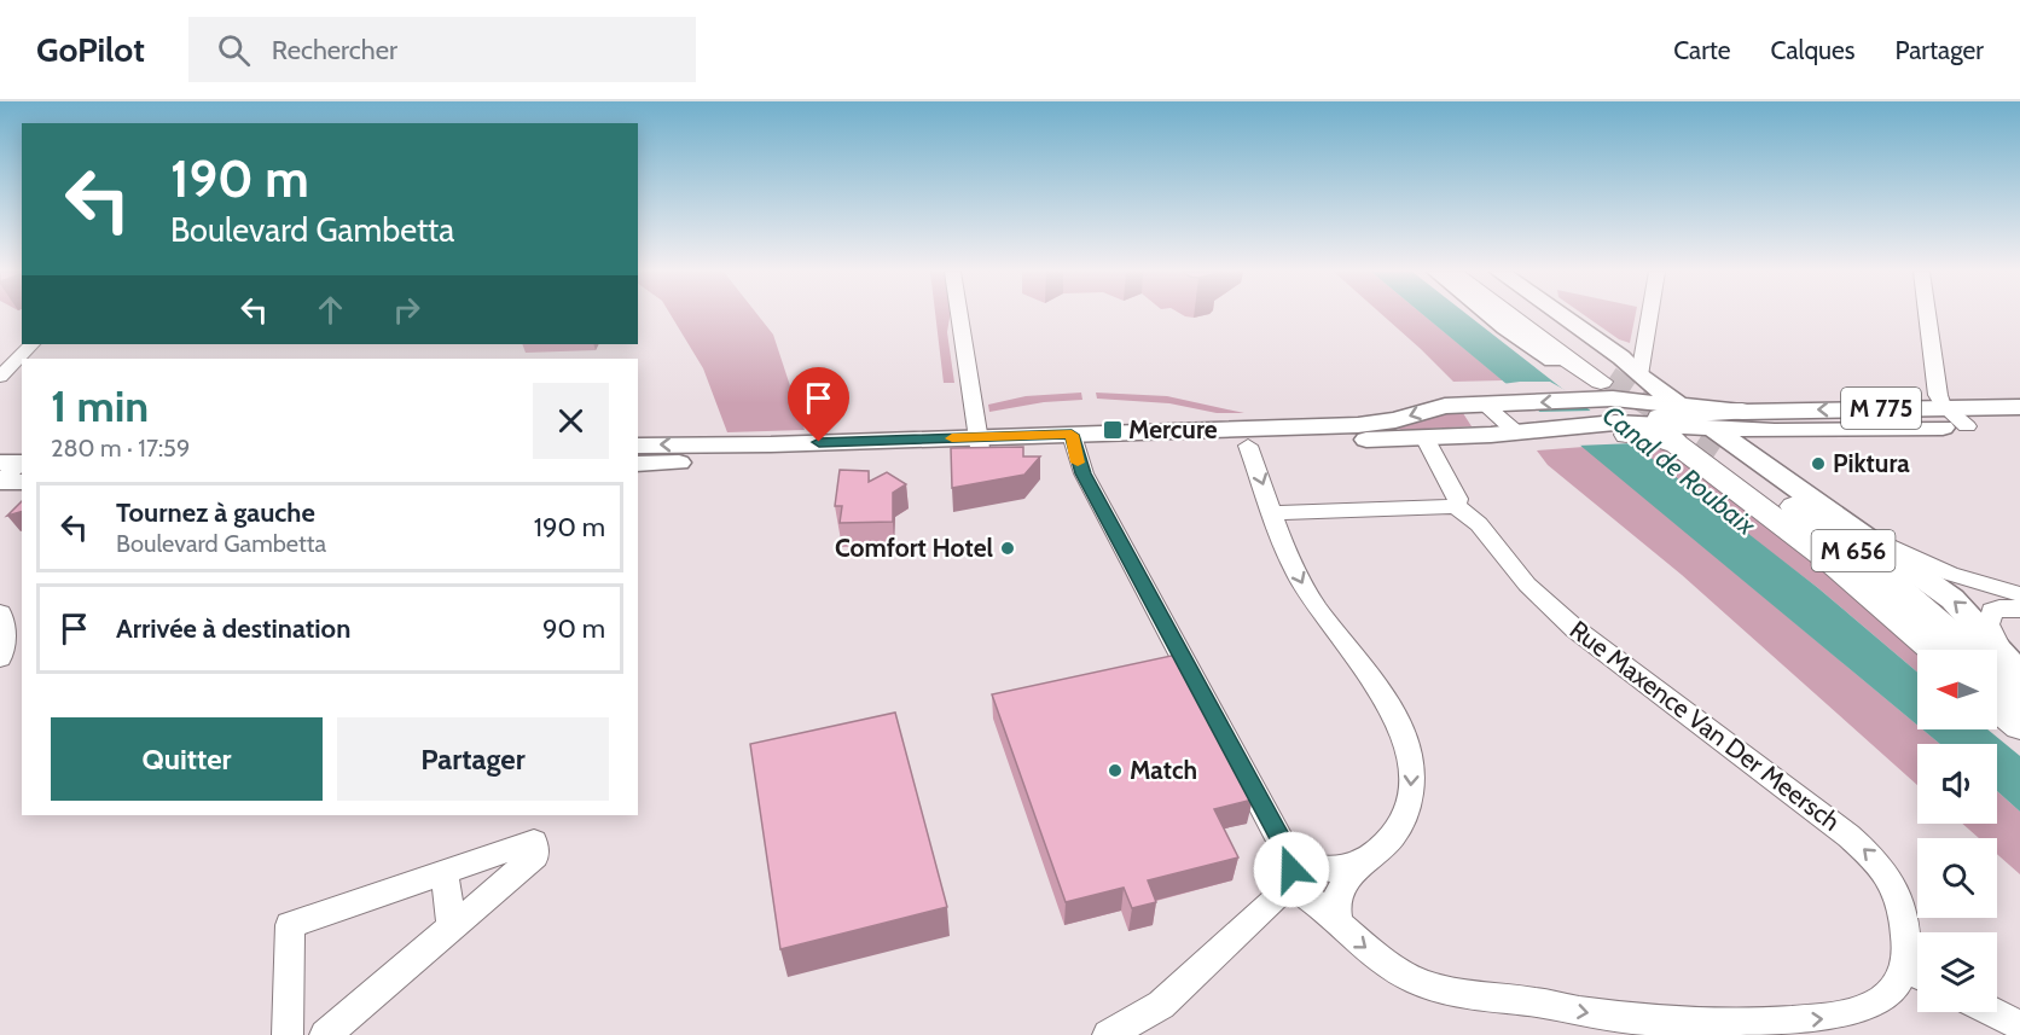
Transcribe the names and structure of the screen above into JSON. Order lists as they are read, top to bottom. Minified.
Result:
{"streets":{"highway":["M 656"],"main road":["M 775"],"street":["Rue Maxence Van Der Meersch"]},"crossings":[["M 775","M 656"]],"water":["Canal de Roubaix"],"places":{"transit":["Mercure"],"other":["Piktura","Comfort Hotel","Match"]},"north":"left","page":{"header":"GoPilot","search":"Rechercher","nav":["Carte","Calques","Partager"],"turn":["190 m","Boulevard Gambetta"],"heading":["1 min","280 m · 17:59"],"list":[{"name":"Tournez à gauche","note":"Boulevard Gambetta","value":"190 m"},{"name":"Arrivée à destination","value":"90 m"}],"buttons":["Quitter","Partager"]}}
